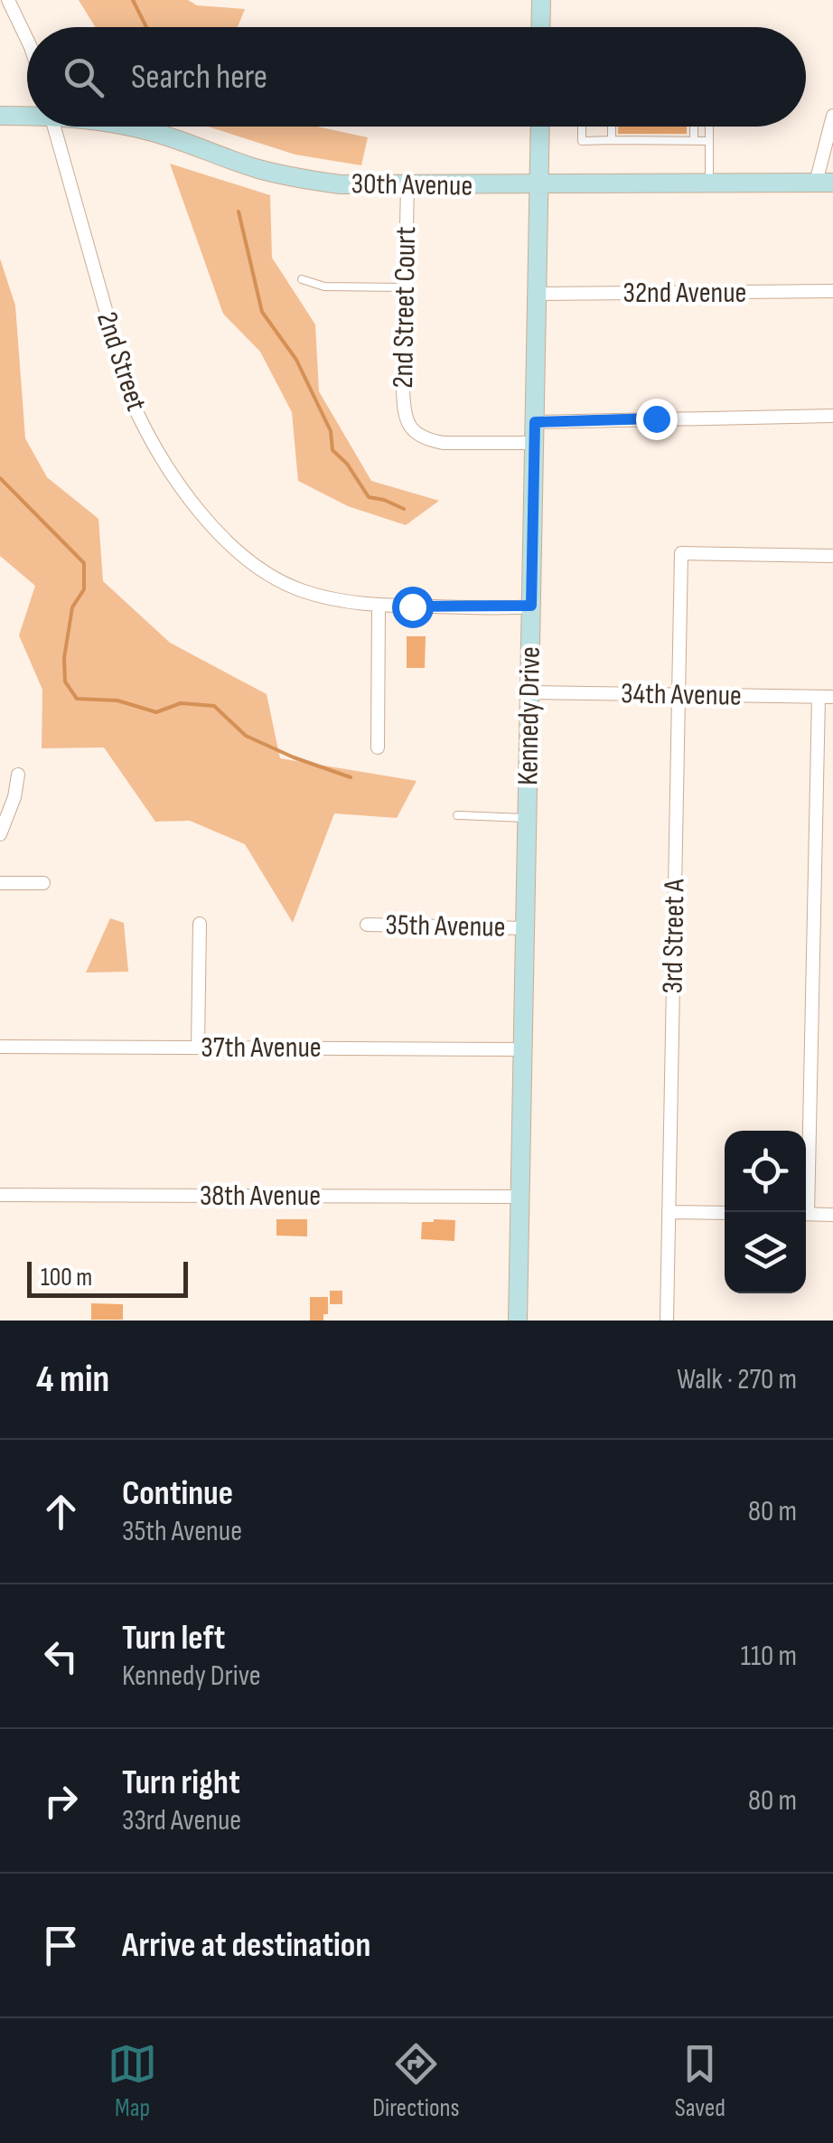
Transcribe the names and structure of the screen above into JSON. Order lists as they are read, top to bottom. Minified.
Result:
{"streets":{"street":["30th Avenue","32nd Avenue","2nd Street Court","2nd Street","34th Avenue","Kennedy Drive","35th Avenue","3rd Street A","37th Avenue","38th Avenue"]},"crossings":[["30th Avenue","2nd Street Court"],["30th Avenue","Kennedy Drive"],["32nd Avenue","Kennedy Drive"],["2nd Street Court","Kennedy Drive"],["34th Avenue","Kennedy Drive"],["34th Avenue","3rd Street A"],["Kennedy Drive","35th Avenue"],["Kennedy Drive","37th Avenue"],["Kennedy Drive","38th Avenue"]],"scale_bar":"100 m","page":{"search":"Search here","scale":"100 m","heading":["4 min","Walk · 270 m"],"list":[["Continue","35th Avenue","80 m"],["Turn left","Kennedy Drive","110 m"],["Turn right","33rd Avenue","80 m"],"Arrive at destination"],"nav":["Map","Directions","Saved"]}}
